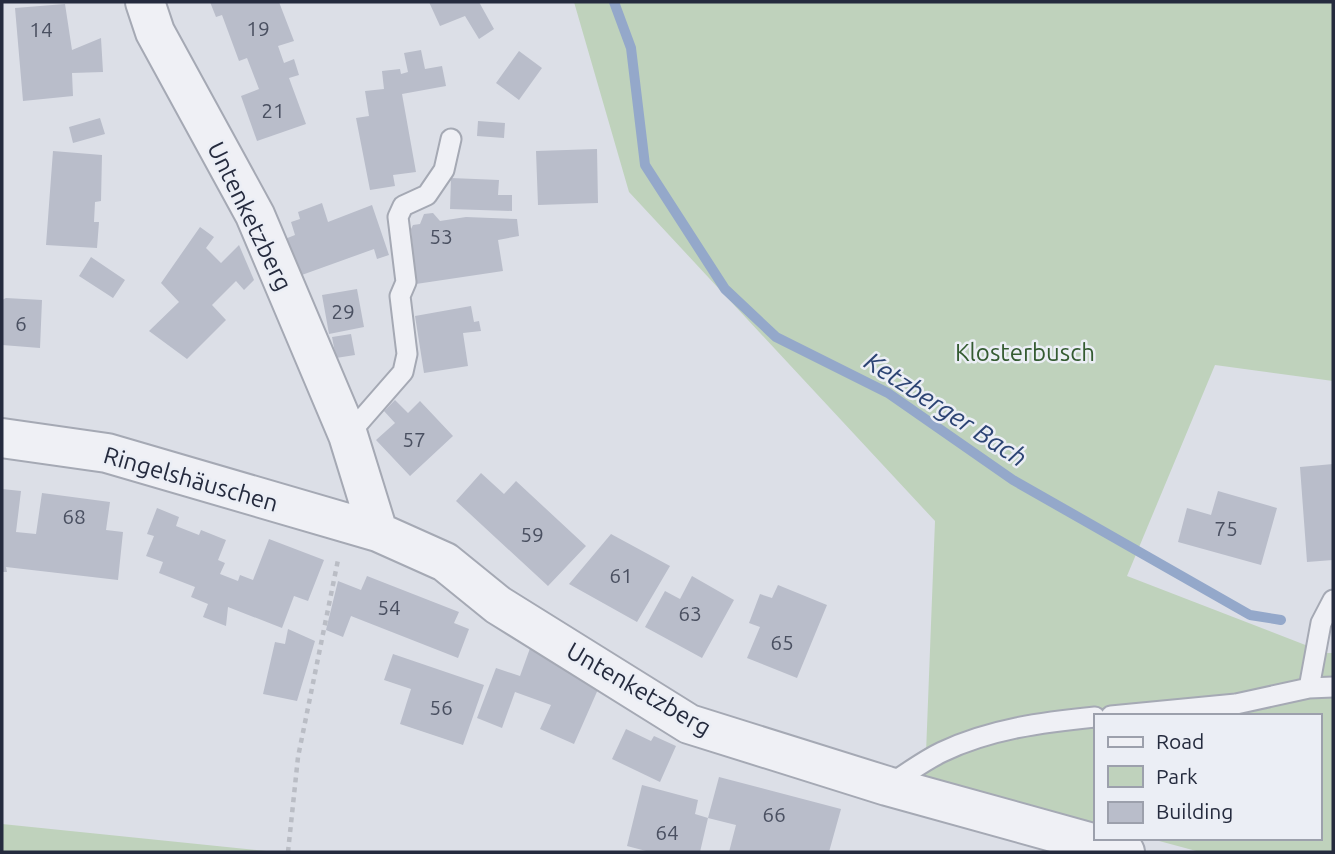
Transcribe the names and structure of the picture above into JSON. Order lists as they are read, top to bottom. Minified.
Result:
{"streets":{"street":["Untenketzberg","Ringelshäuschen"]},"crossings":[["Untenketzberg","Ringelshäuschen"]],"water":["Ketzberger Bach"],"parks":["Klosterbusch"],"house_numbers":["19","14","21","53","29","6","57","68","75","59","61","54","63","65","56","66","64"],"legend":["Road","Park","Building"]}
